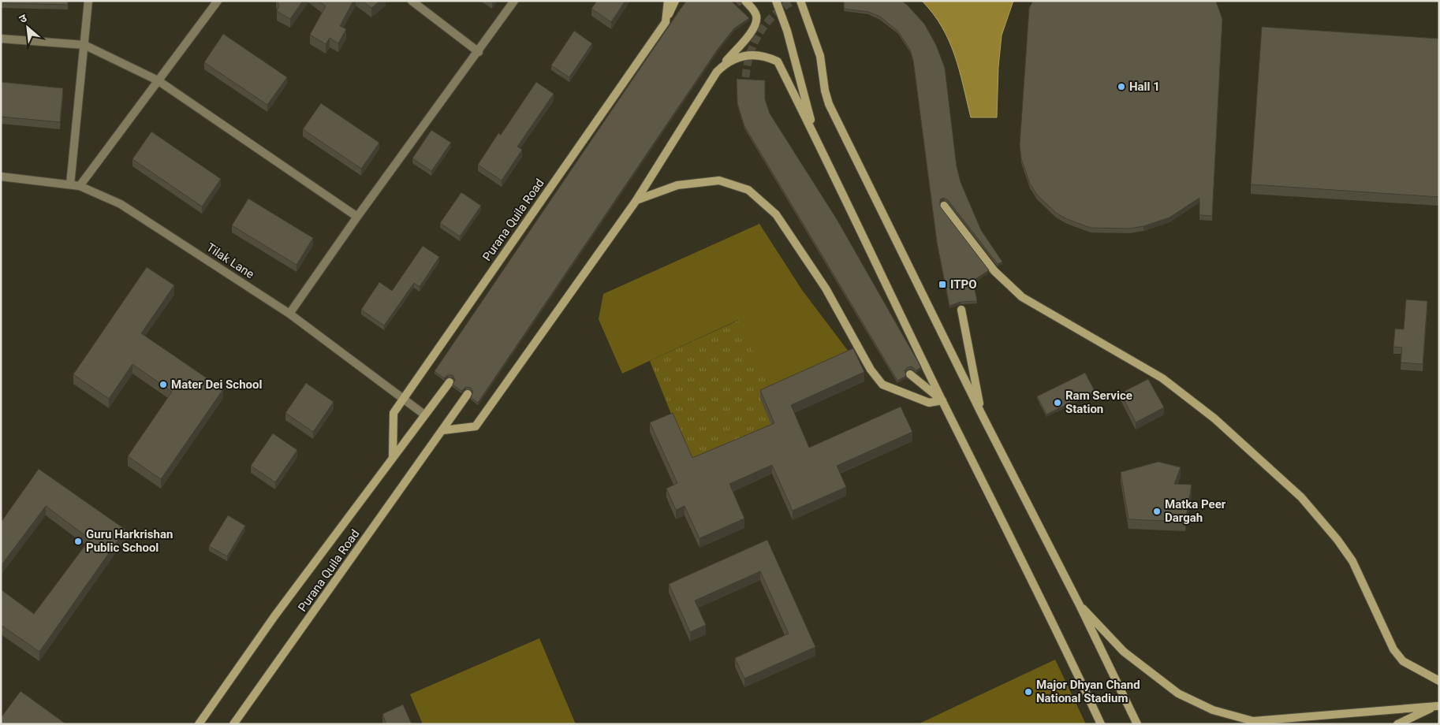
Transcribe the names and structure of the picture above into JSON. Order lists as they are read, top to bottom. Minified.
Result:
{"streets":{"main road":["Purana Quila Road"],"street":["Tilak Lane"]},"crossings":[["Purana Quila Road","Tilak Lane"]],"places":{"other":["Hall 1","Mater Dei School","Ram Service Station","Matka Peer Dargah","Guru Harkrishan Public School","Major Dhyan Chand National Stadium"],"transit":["ITPO"]},"north":"top left"}
